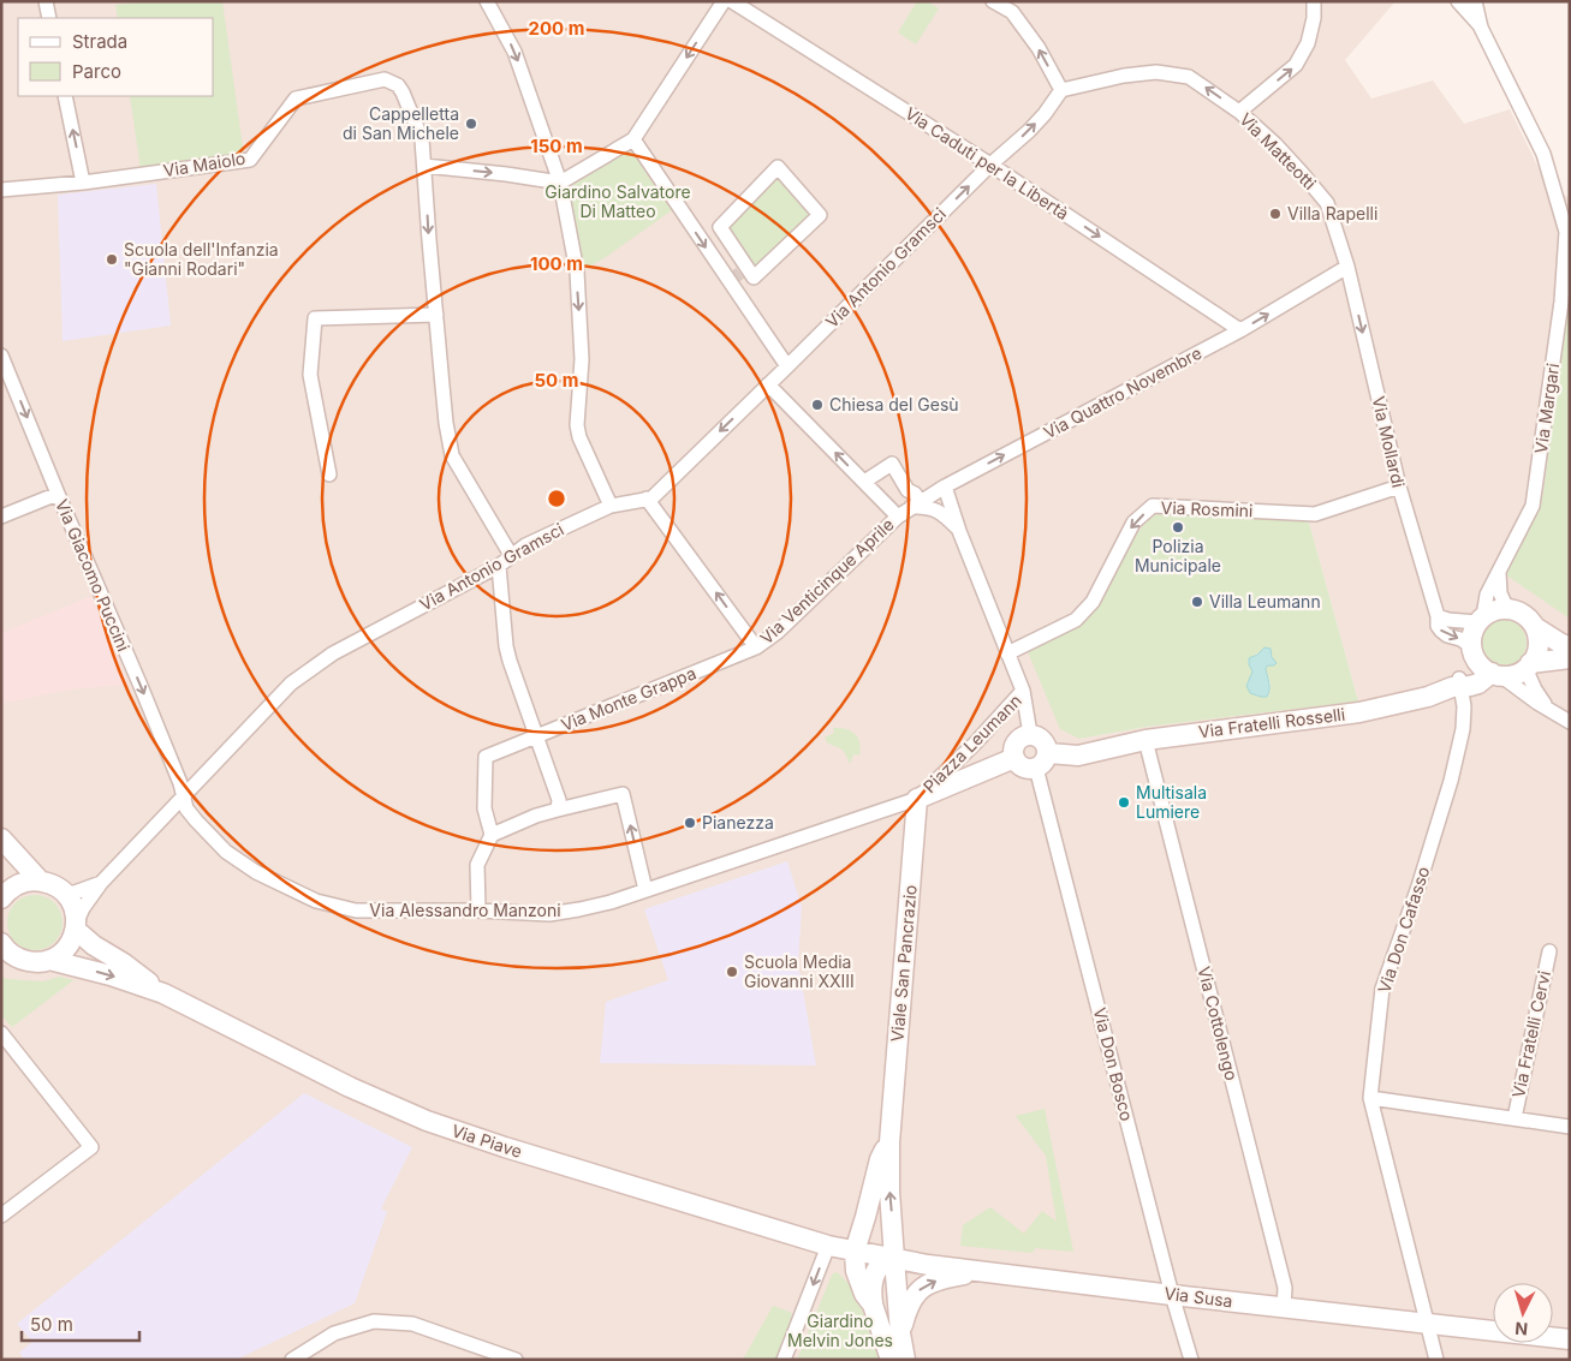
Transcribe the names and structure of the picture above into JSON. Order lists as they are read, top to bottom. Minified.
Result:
{"streets":{"street":["Via Matteotti","Via Caduti per la Libertà","Via Maiolo","Via Antonio Gramsci","Via Quattro Novembre","Via Margari","Via Mollardi","Via Rosmini","Via Giacomo Puccini","Via Venticinque Aprile","Via Monte Grappa","Via Fratelli Rosselli","Piazza Leumann","Via Alessandro Manzoni","Via Don Cafasso","Viale San Pancrazio","Via Cottolengo","Via Fratelli Cervi","Via Don Bosco","Via Piave","Via Susa"]},"crossings":[["Via Matteotti","Via Quattro Novembre"],["Via Matteotti","Via Mollardi"],["Via Caduti per la Libertà","Via Antonio Gramsci"],["Via Caduti per la Libertà","Via Quattro Novembre"],["Via Maiolo","Via Antonio Gramsci"],["Via Antonio Gramsci","Via Giacomo Puccini"],["Via Antonio Gramsci","Via Venticinque Aprile"],["Via Antonio Gramsci","Via Alessandro Manzoni"],["Via Antonio Gramsci","Via Piave"],["Via Quattro Novembre","Via Mollardi"],["Via Quattro Novembre","Via Venticinque Aprile"],["Via Margari","Via Mollardi"],["Via Margari","Via Fratelli Rosselli"],["Via Mollardi","Via Rosmini"],["Via Mollardi","Via Fratelli Rosselli"],["Via Giacomo Puccini","Via Alessandro Manzoni"],["Via Venticinque Aprile","Via Monte Grappa"],["Via Fratelli Rosselli","Piazza Leumann"],["Via Fratelli Rosselli","Via Don Cafasso"],["Via Fratelli Rosselli","Via Cottolengo"],["Via Fratelli Rosselli","Via Don Bosco"],["Piazza Leumann","Via Alessandro Manzoni"],["Piazza Leumann","Viale San Pancrazio"],["Piazza Leumann","Via Don Bosco"],["Via Alessandro Manzoni","Viale San Pancrazio"],["Via Don Cafasso","Via Fratelli Cervi"],["Via Don Cafasso","Via Susa"],["Viale San Pancrazio","Via Susa"],["Via Cottolengo","Via Susa"],["Via Don Bosco","Via Susa"],["Via Piave","Via Susa"]],"one_way":["Via Matteotti","Via Caduti per la Libertà","Via Quattro Novembre","Via Mollardi","Via Rosmini","Via Giacomo Puccini"],"parks":["Giardino Salvatore Di Matteo","Giardino Melvin Jones"],"places":["Cappelletta di San Michele","Villa Rapelli","Scuola dell'Infanzia \"Gianni Rodari\"","Chiesa del Gesù","Polizia Municipale","Villa Leumann","Multisala Lumiere","Pianezza","Scuola Media Giovanni XXIII"],"legend":["Strada","Parco"],"scale_bar":"50 m","north":"bottom","rings":["200 m","150 m","100 m","50 m"]}
